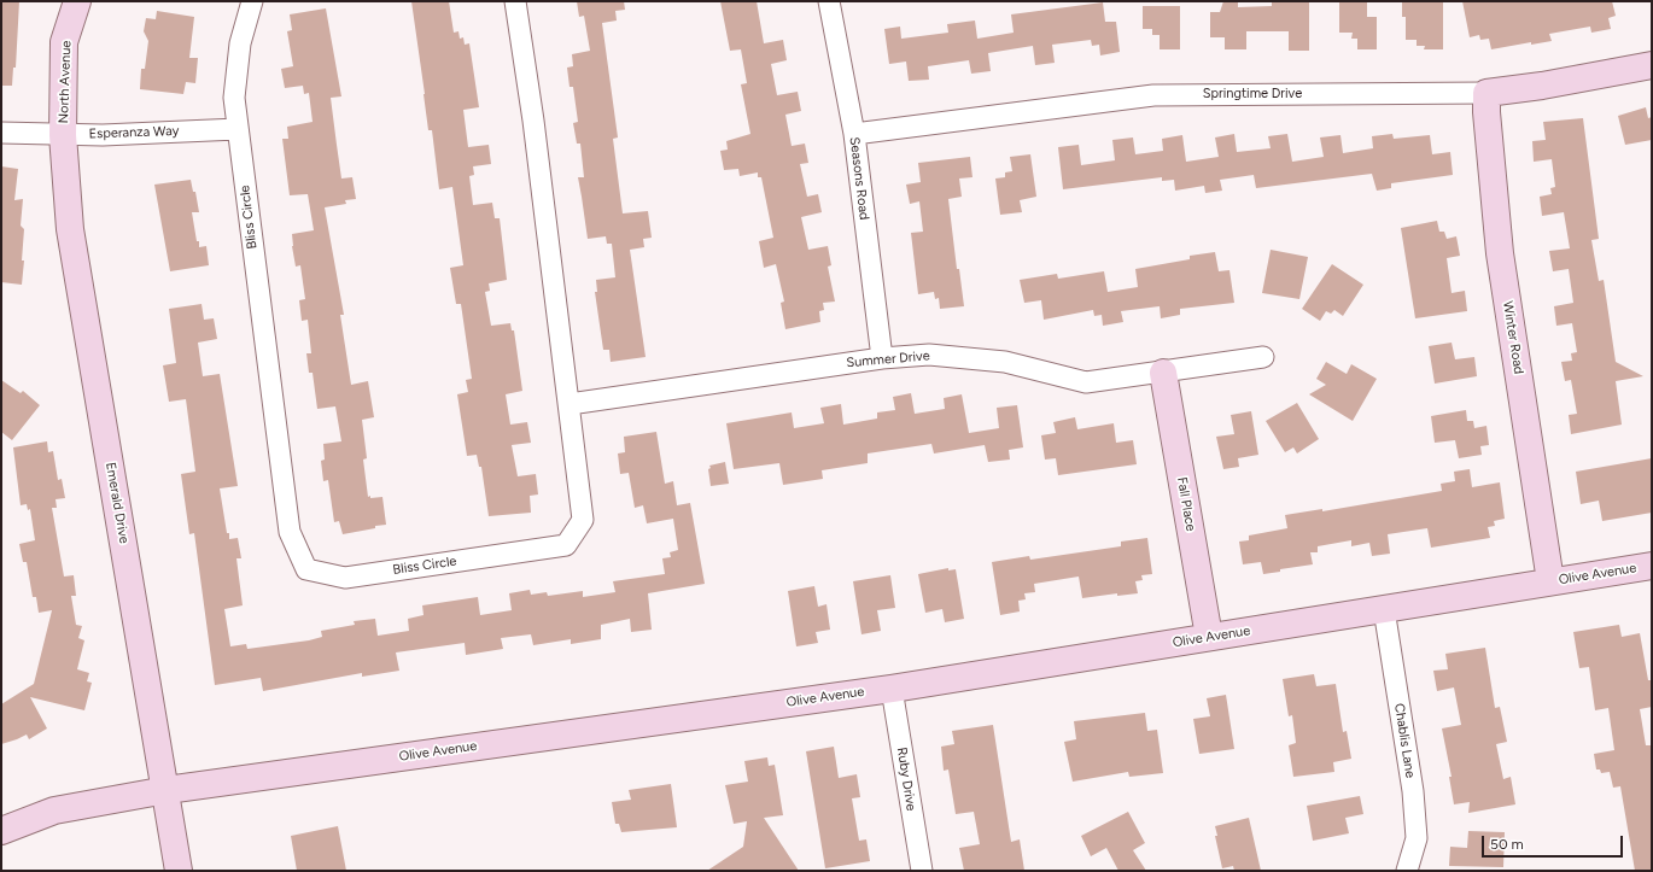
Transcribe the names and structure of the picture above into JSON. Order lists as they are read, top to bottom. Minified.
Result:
{"streets":{"main road":["North Avenue","Springtime Drive","Winter Road","Emerald Drive","Fall Place","Olive Avenue"],"street":["Esperanza Way","Seasons Road","Bliss Circle","Summer Drive","Chablis Lane","Ruby Drive"]},"crossings":[["North Avenue","Esperanza Way"],["North Avenue","Emerald Drive"],["Springtime Drive","Seasons Road"],["Springtime Drive","Winter Road"],["Esperanza Way","Bliss Circle"],["Esperanza Way","Emerald Drive"],["Seasons Road","Summer Drive"],["Bliss Circle","Summer Drive"],["Winter Road","Olive Avenue"],["Summer Drive","Fall Place"],["Emerald Drive","Olive Avenue"],["Fall Place","Olive Avenue"],["Olive Avenue","Chablis Lane"],["Olive Avenue","Ruby Drive"]],"scale_bar":"50 m"}
